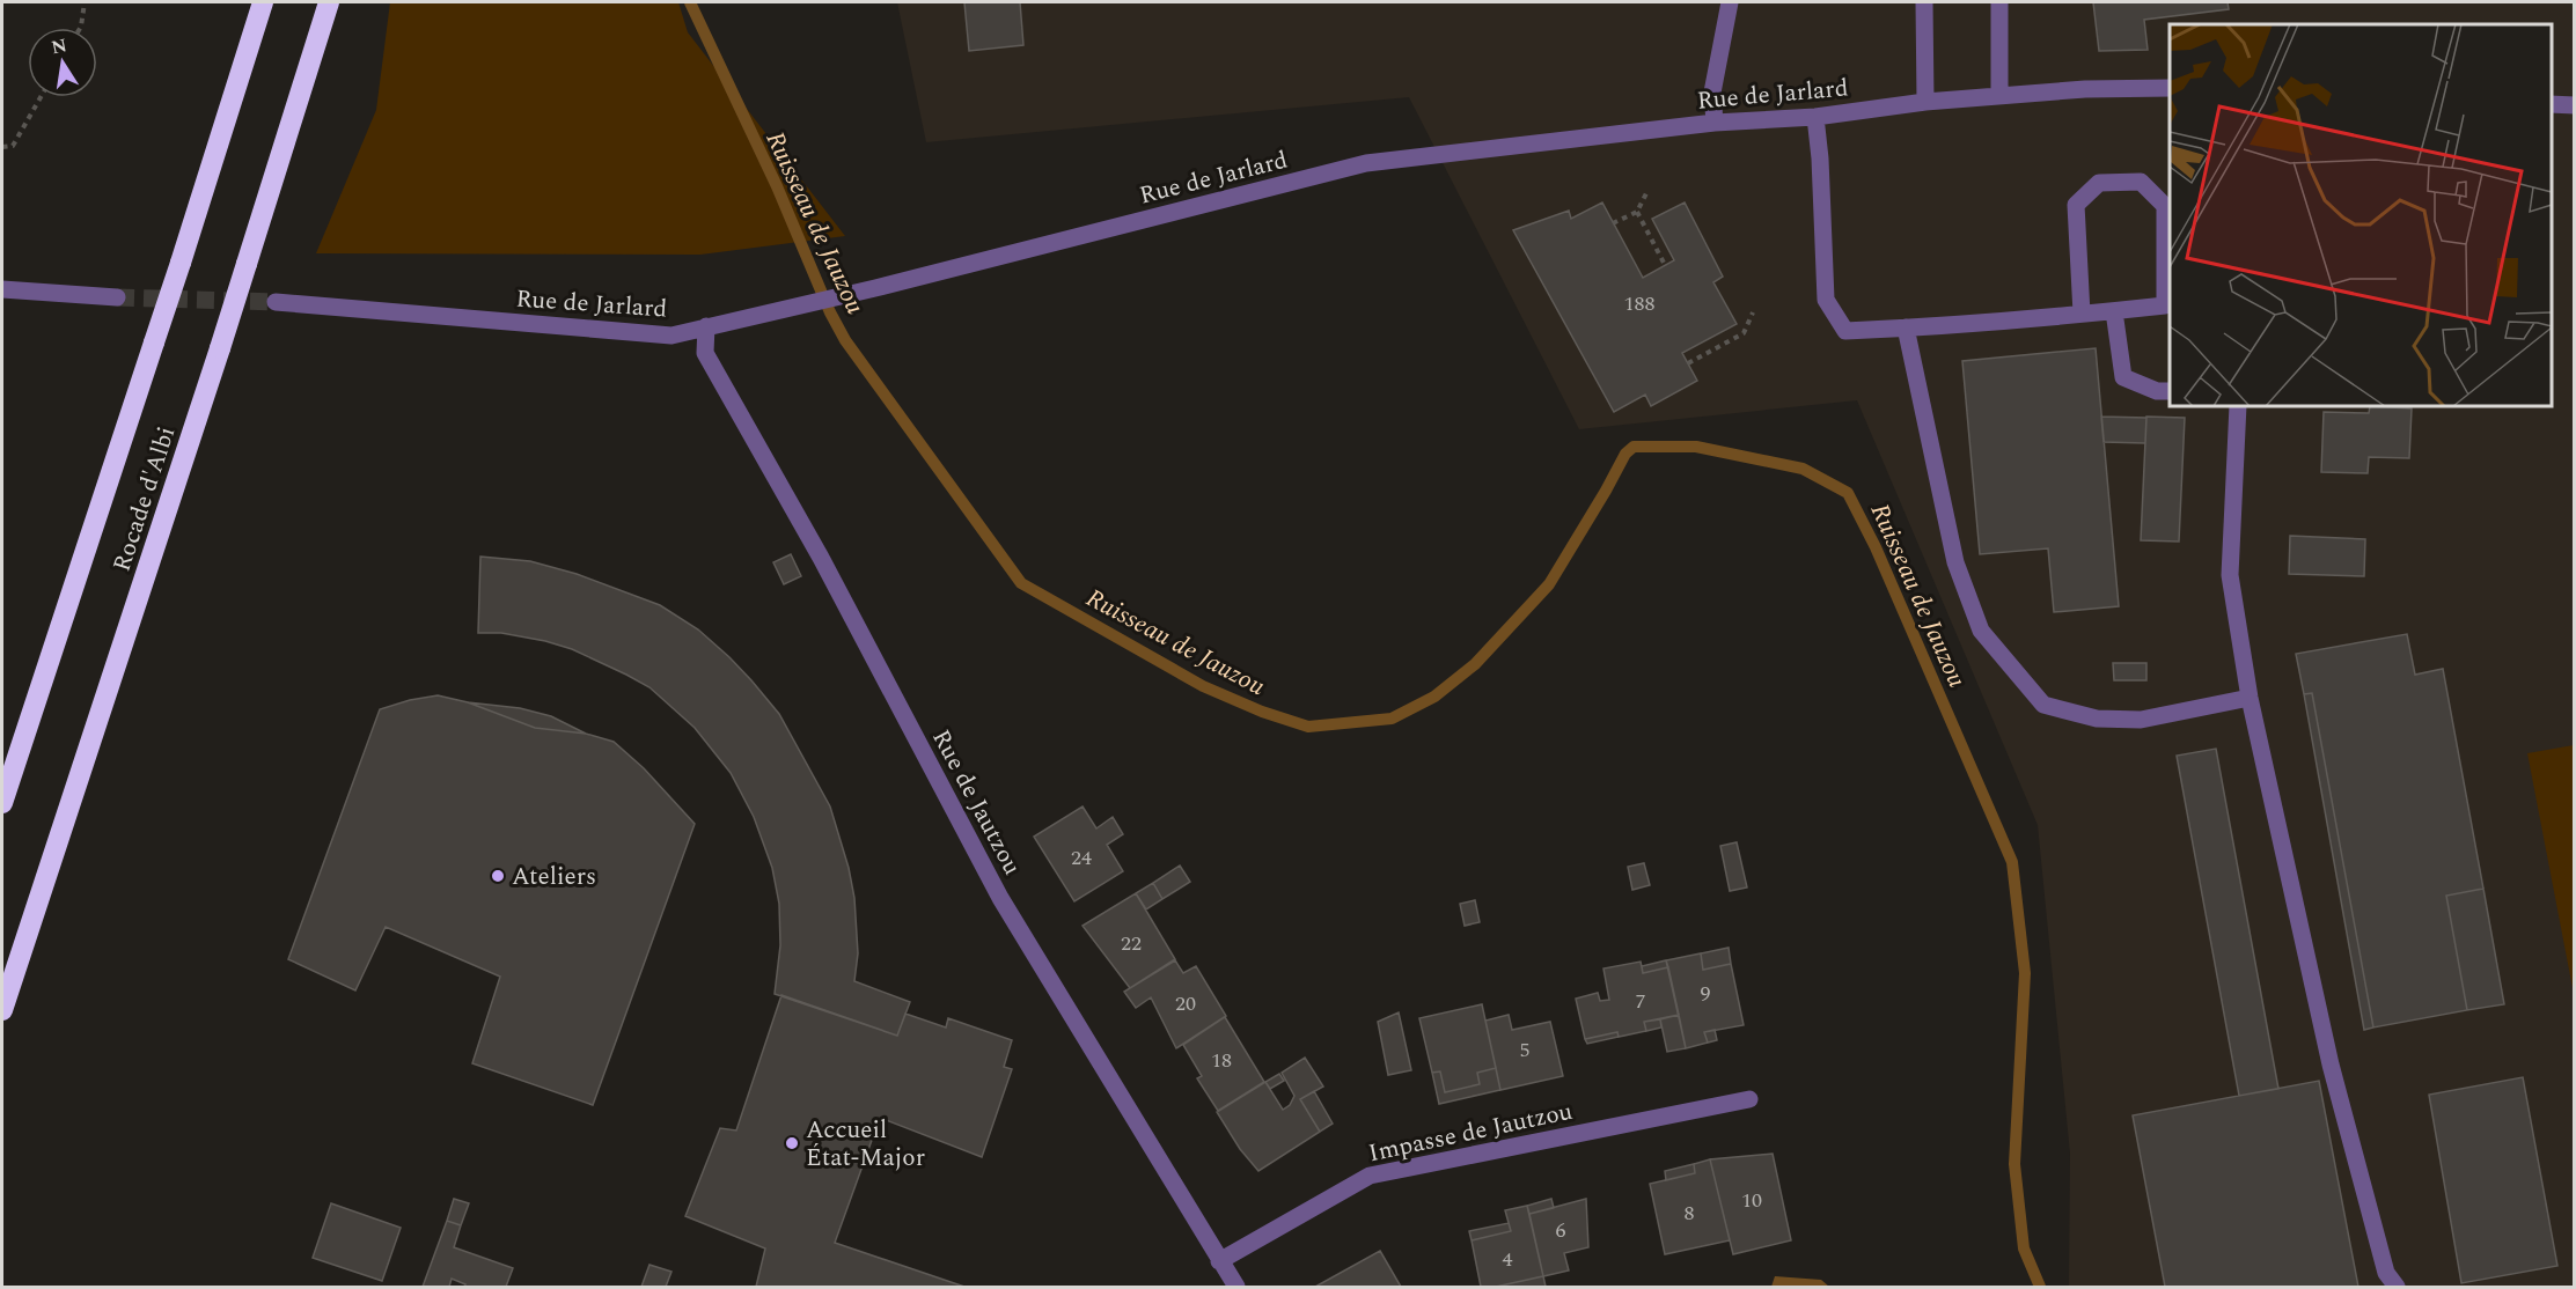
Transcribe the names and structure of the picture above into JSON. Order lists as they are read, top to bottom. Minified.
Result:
{"streets":{"highway":["Rocade d'Albi"],"street":["Rue de Jarlard","Rue de Jautzou","Impasse de Jautzou"]},"crossings":[["Rue de Jarlard","Rue de Jautzou"],["Rue de Jautzou","Impasse de Jautzou"]],"water":["Ruisseau de Jauzou"],"places":["Ateliers","Accueil État-Major"],"house_numbers":["188","24","22","9","7","20","5","18","10","8","6","4"],"north":"top"}
